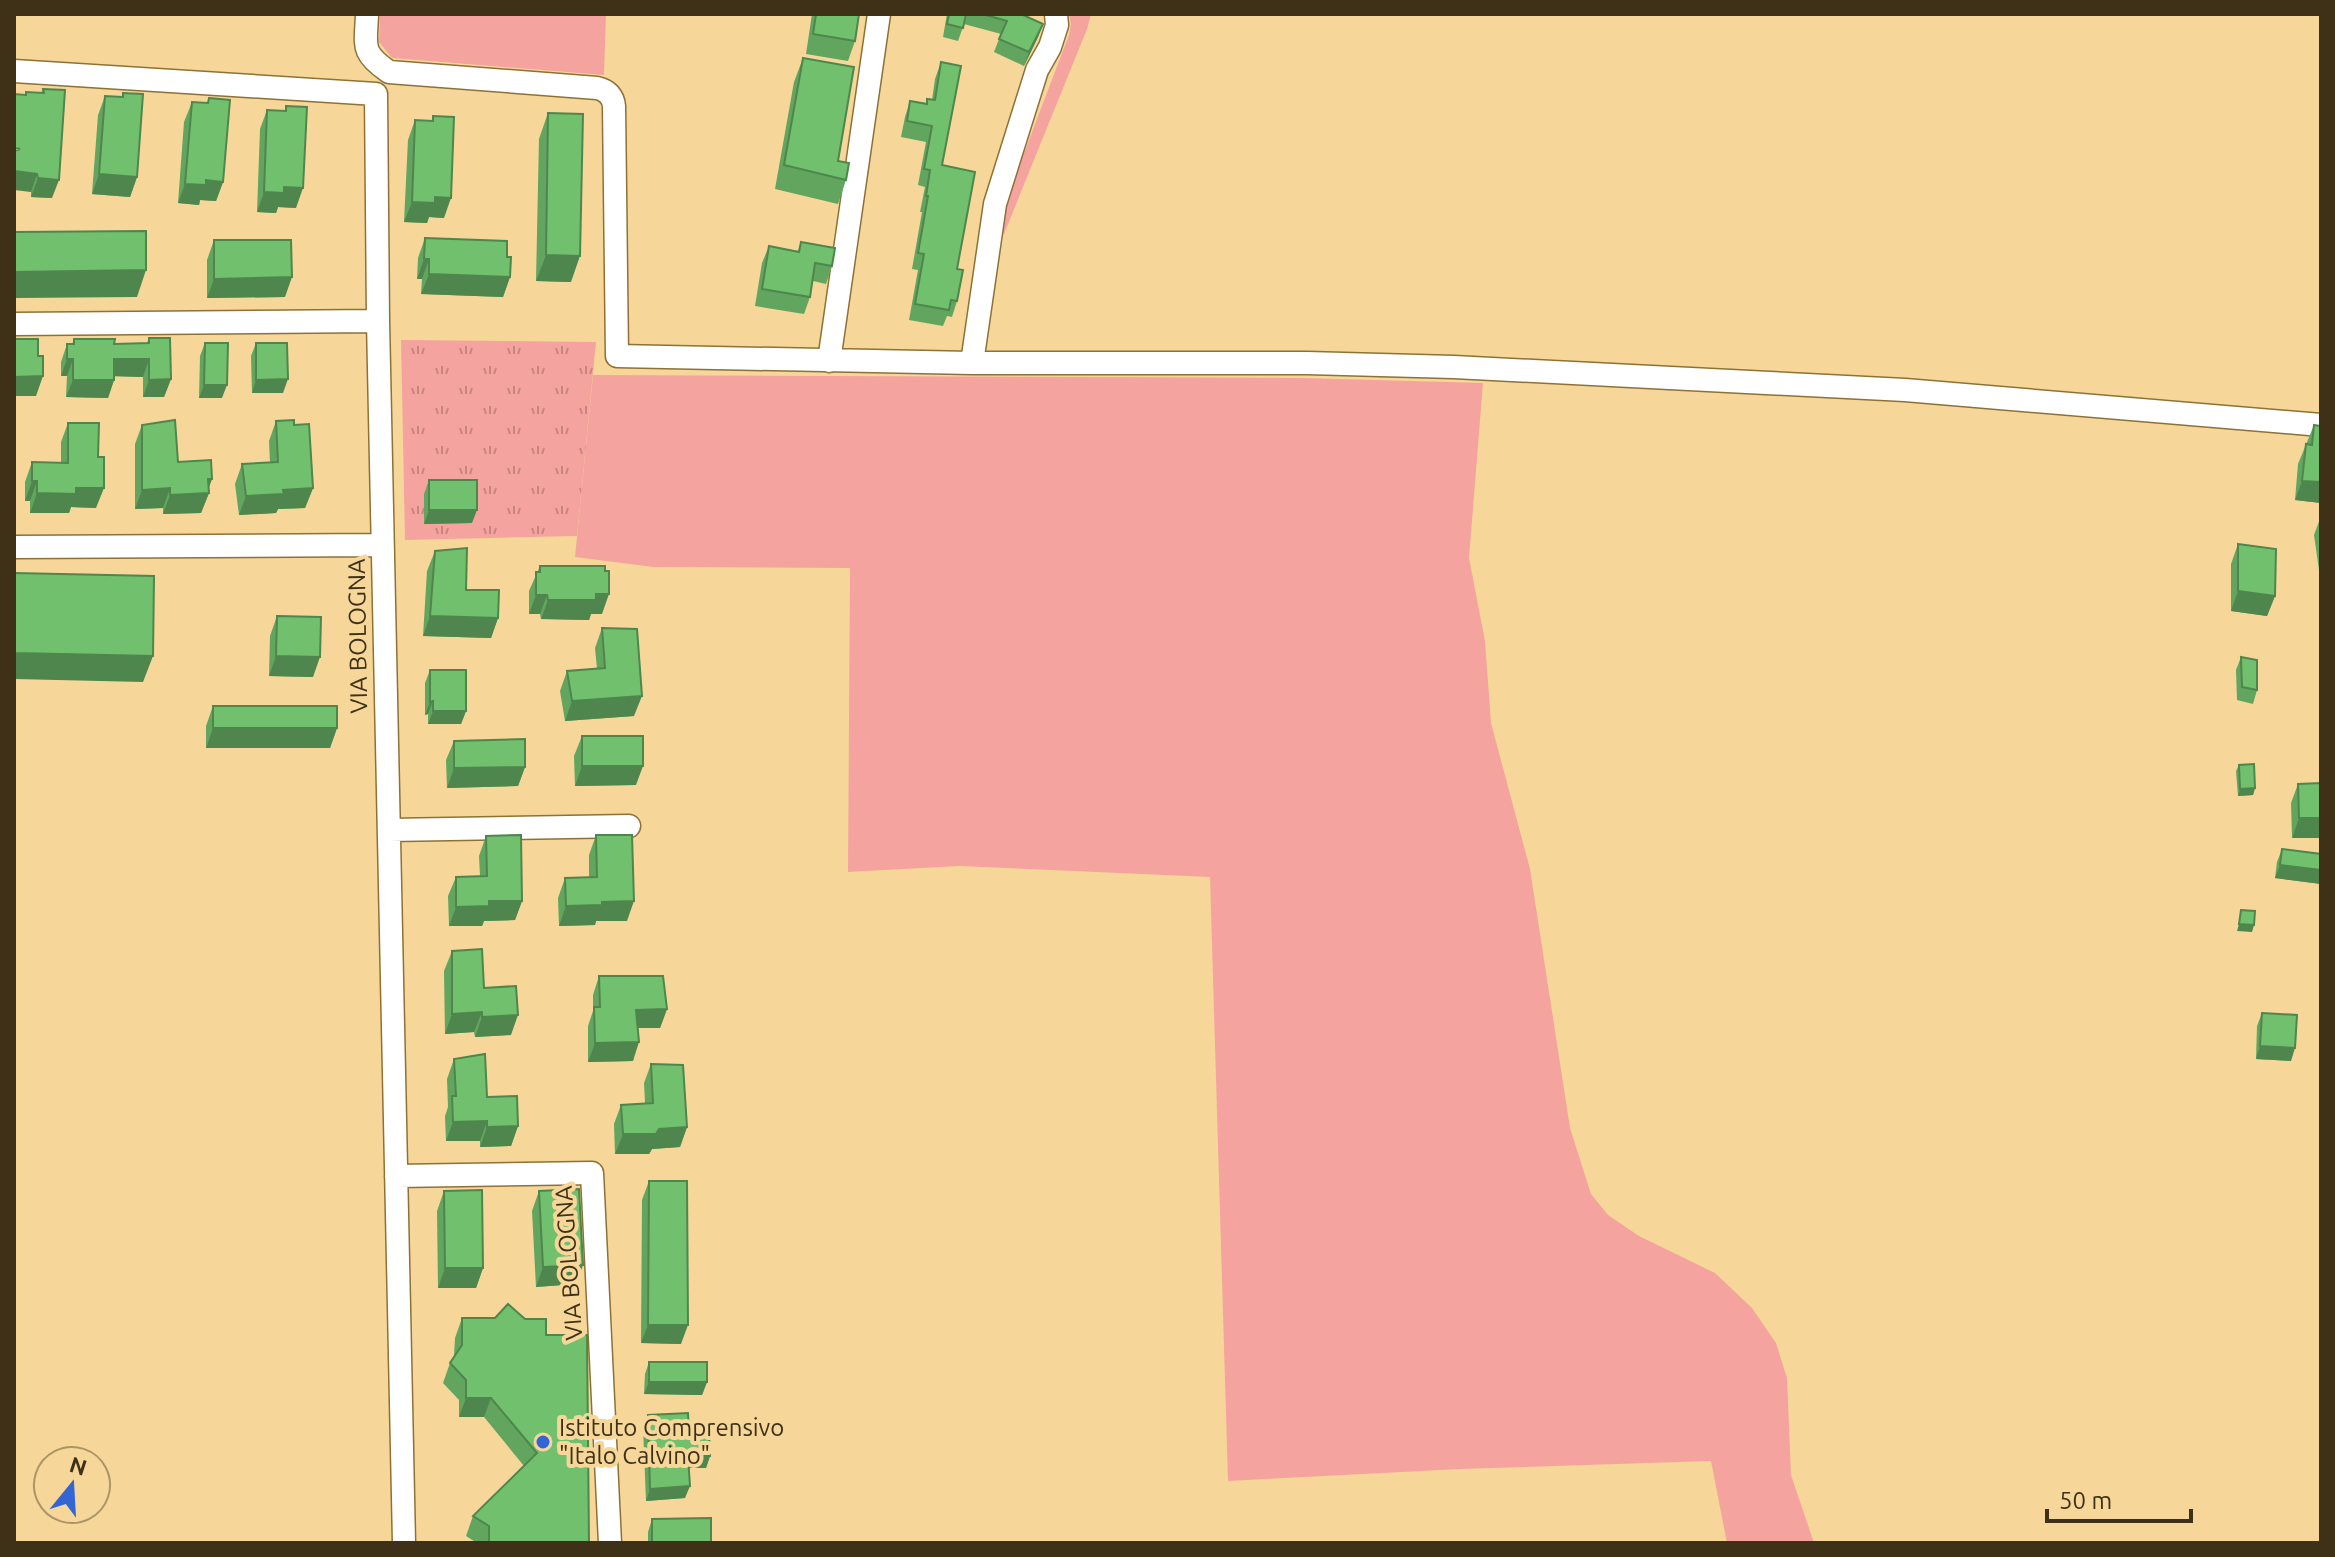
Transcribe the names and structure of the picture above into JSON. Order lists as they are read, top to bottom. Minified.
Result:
{"streets":{"street":["VIA BOLOGNA"]},"places":["Istituto Comprensivo \"Italo Calvino\""],"scale_bar":"50 m","north":"top"}
